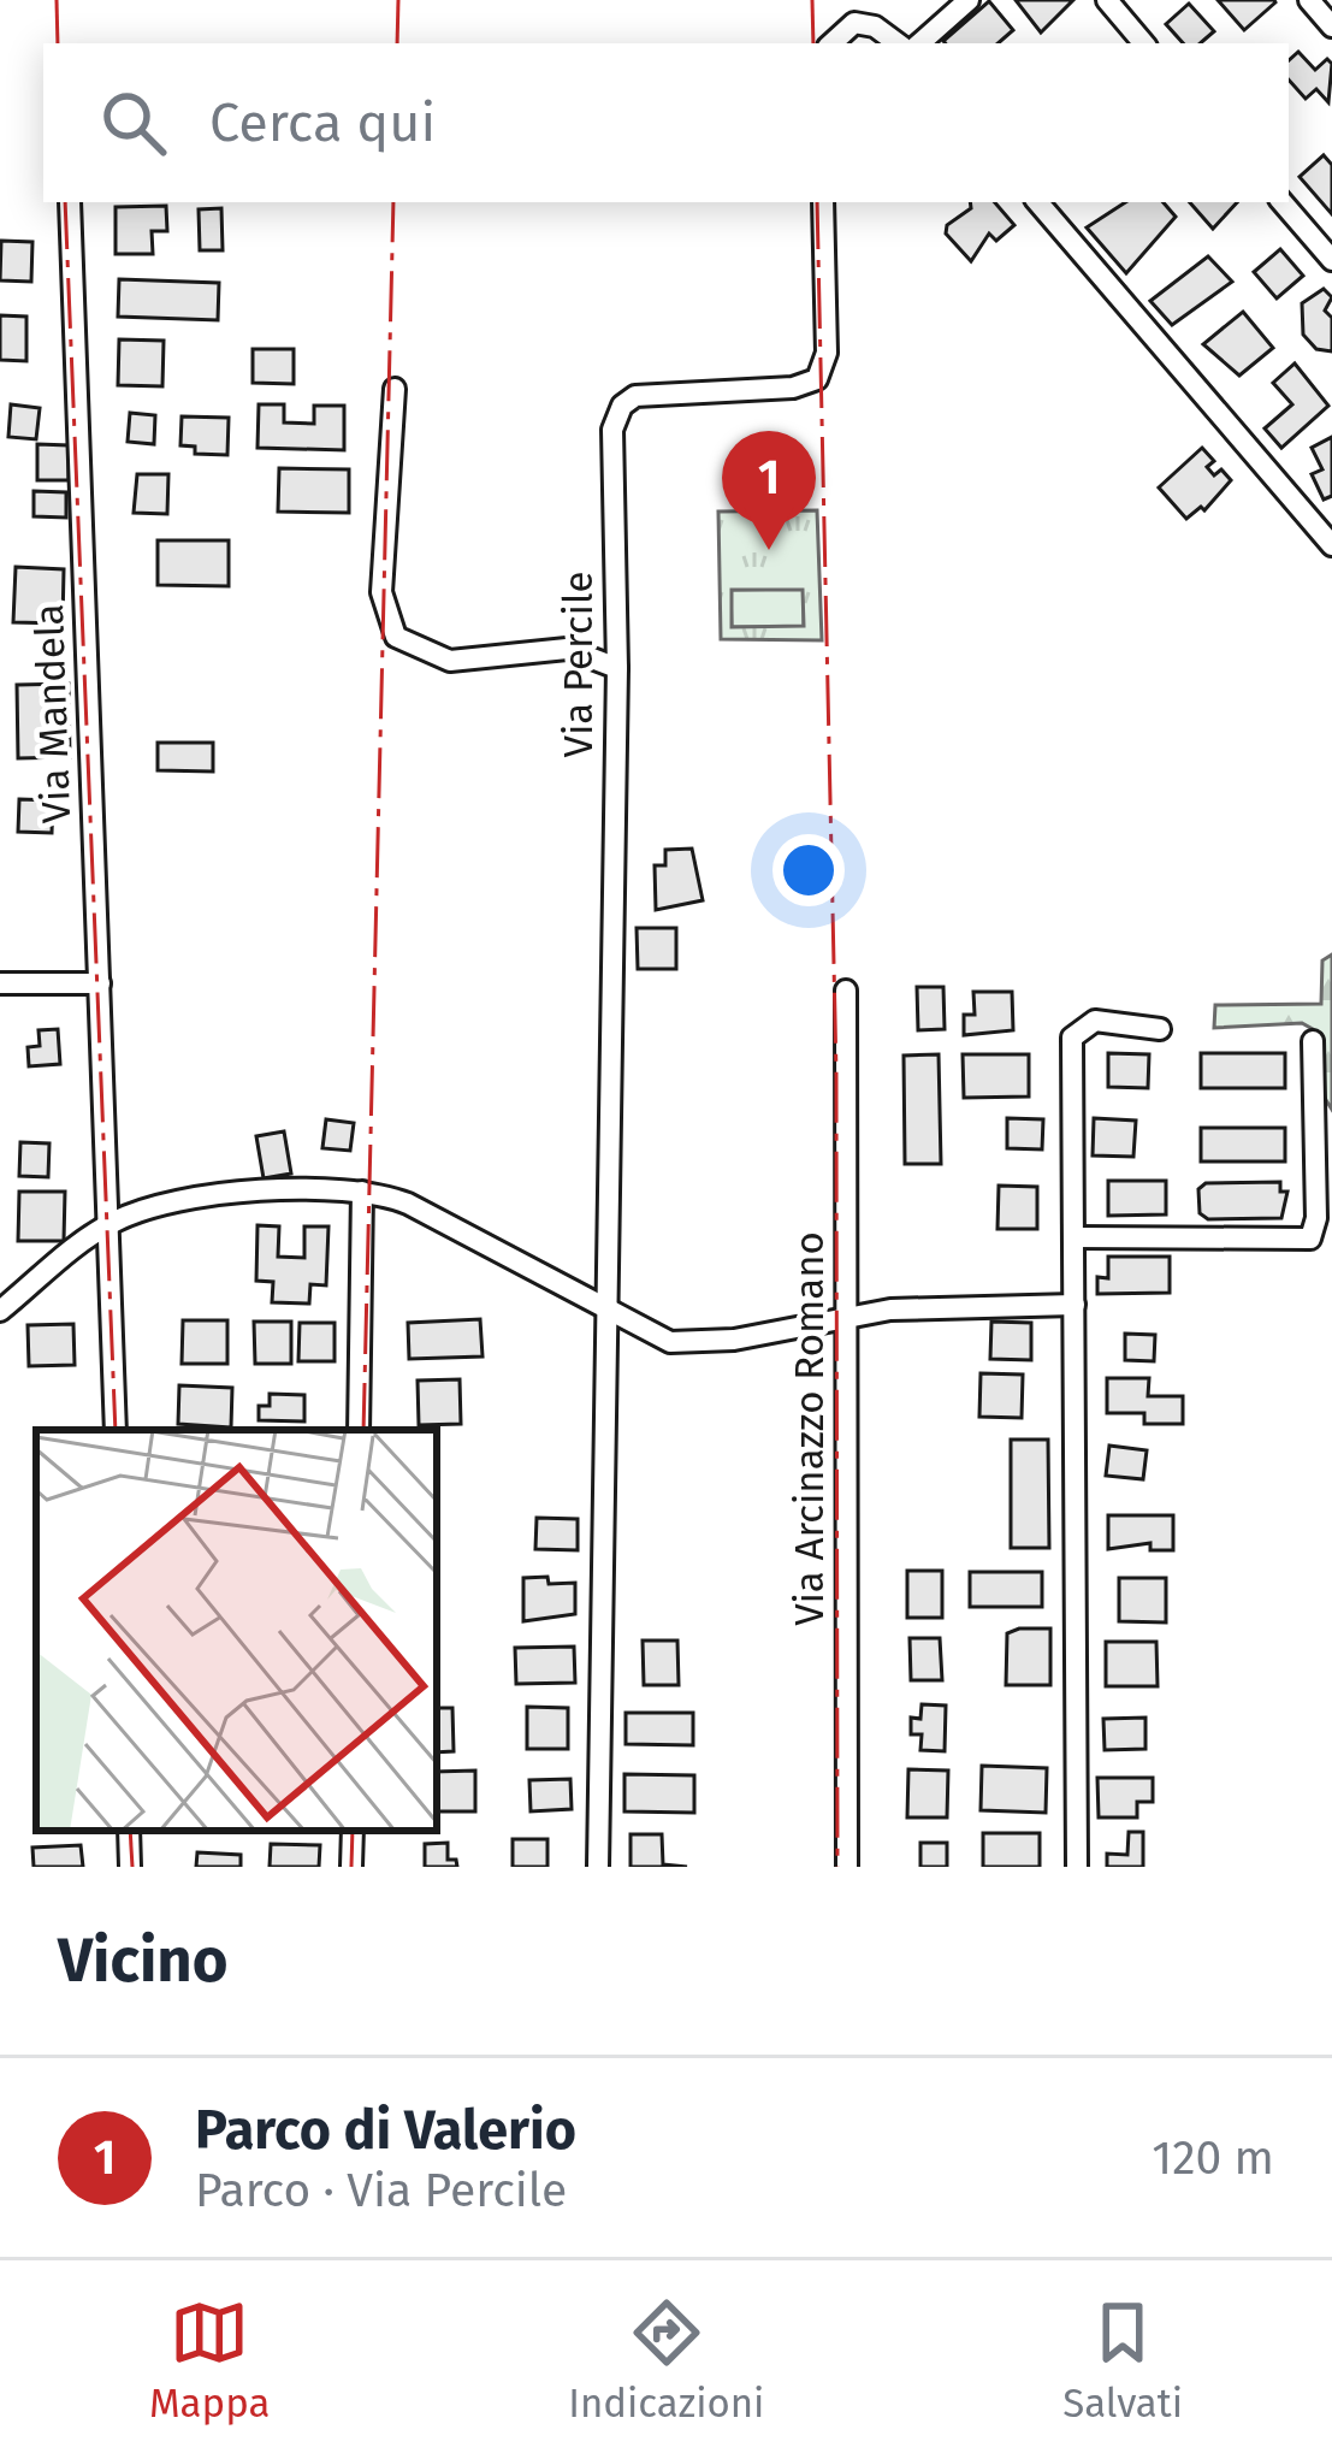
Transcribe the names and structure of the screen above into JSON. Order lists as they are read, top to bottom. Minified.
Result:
{"streets":{"street":["Via Percile","Via Mandela","Via Arcinazzo Romano"]},"page":{"search":"Cerca qui","pins":"1","heading":"Vicino","list":[{"mark":"1","name":"Parco di Valerio","note":"Parco · Via Percile","value":"120 m"}],"nav":["Mappa","Indicazioni","Salvati"]}}
